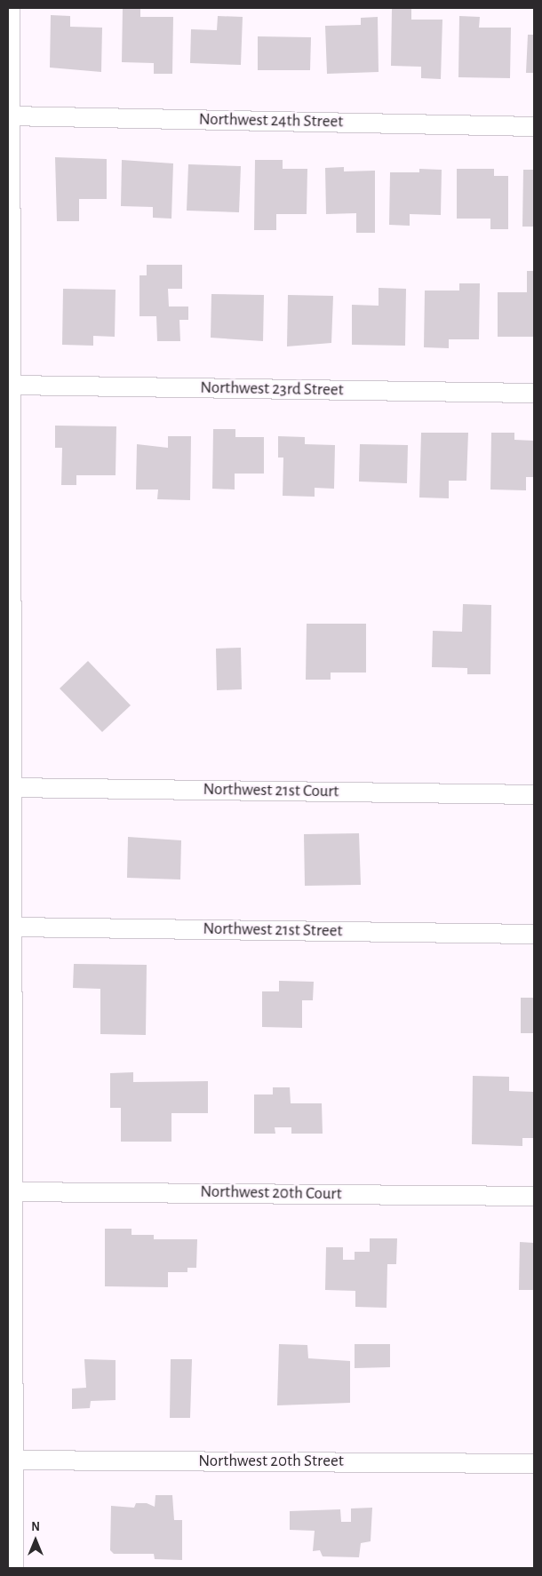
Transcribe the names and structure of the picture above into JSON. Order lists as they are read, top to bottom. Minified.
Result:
{"streets":{"street":["Northwest 24th Street","Northwest 23rd Street","Northwest 21st Court","Northwest 21st Street","Northwest 20th Court","Northwest 20th Street"]},"north":"top"}
